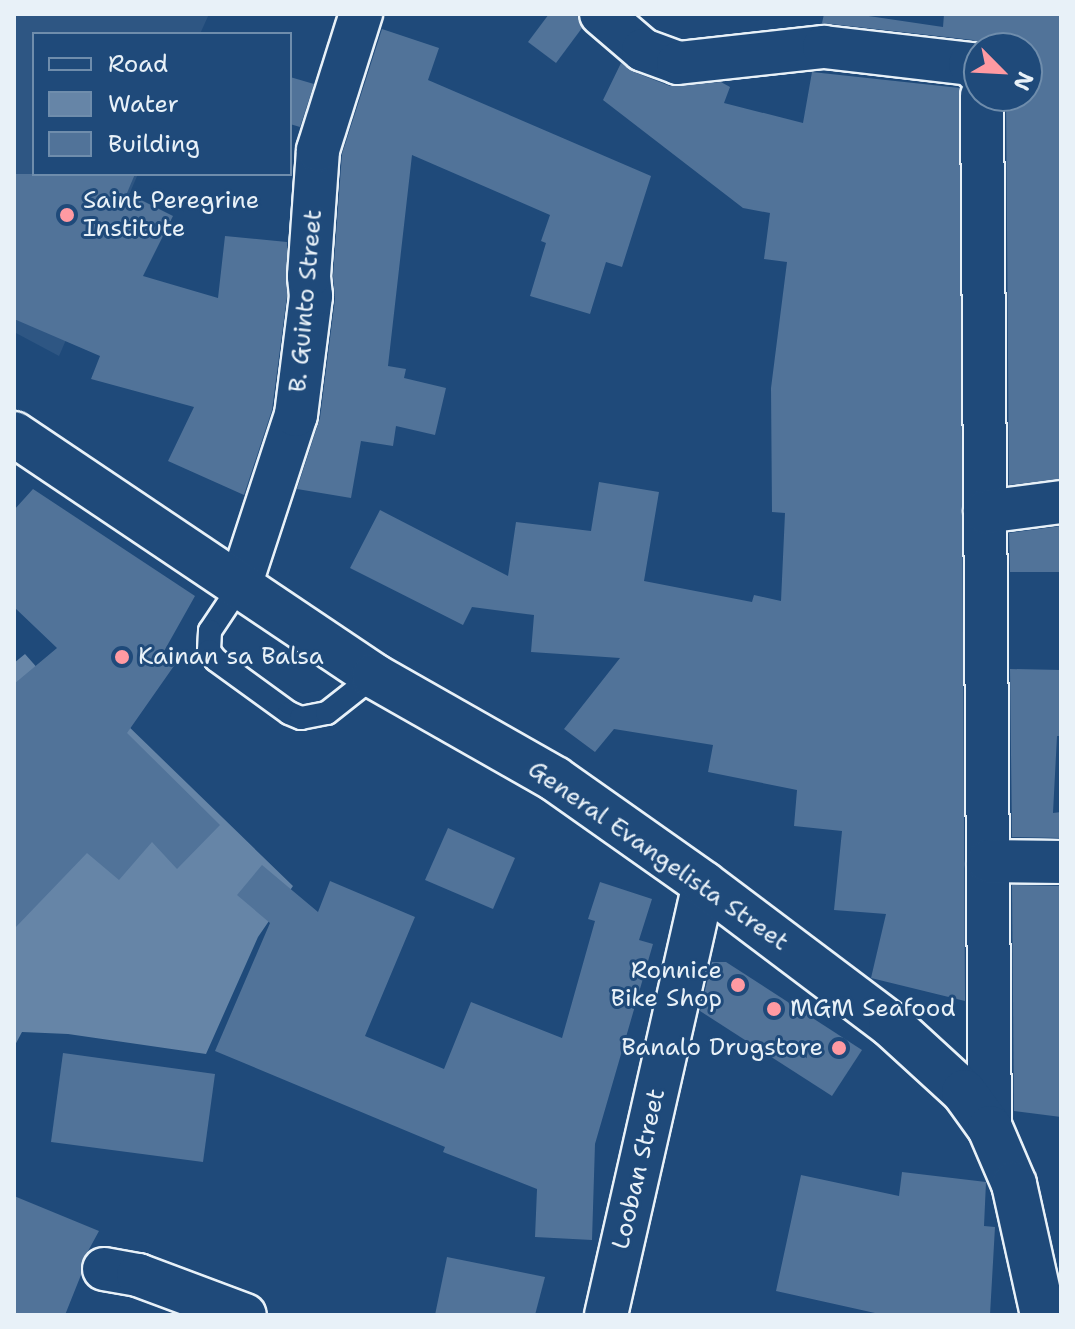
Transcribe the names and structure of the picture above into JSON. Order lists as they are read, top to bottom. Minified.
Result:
{"streets":{"main road":["General Evangelista Street"],"street":["B. Guinto Street","Looban Street"]},"crossings":[["B. Guinto Street","General Evangelista Street"],["General Evangelista Street","Looban Street"]],"places":["Saint Peregrine Institute","Kainan sa Balsa","Ronnice Bike Shop","MGM Seafood","Banalo Drugstore"],"legend":["Road","Water","Building"],"north":"bottom right"}
